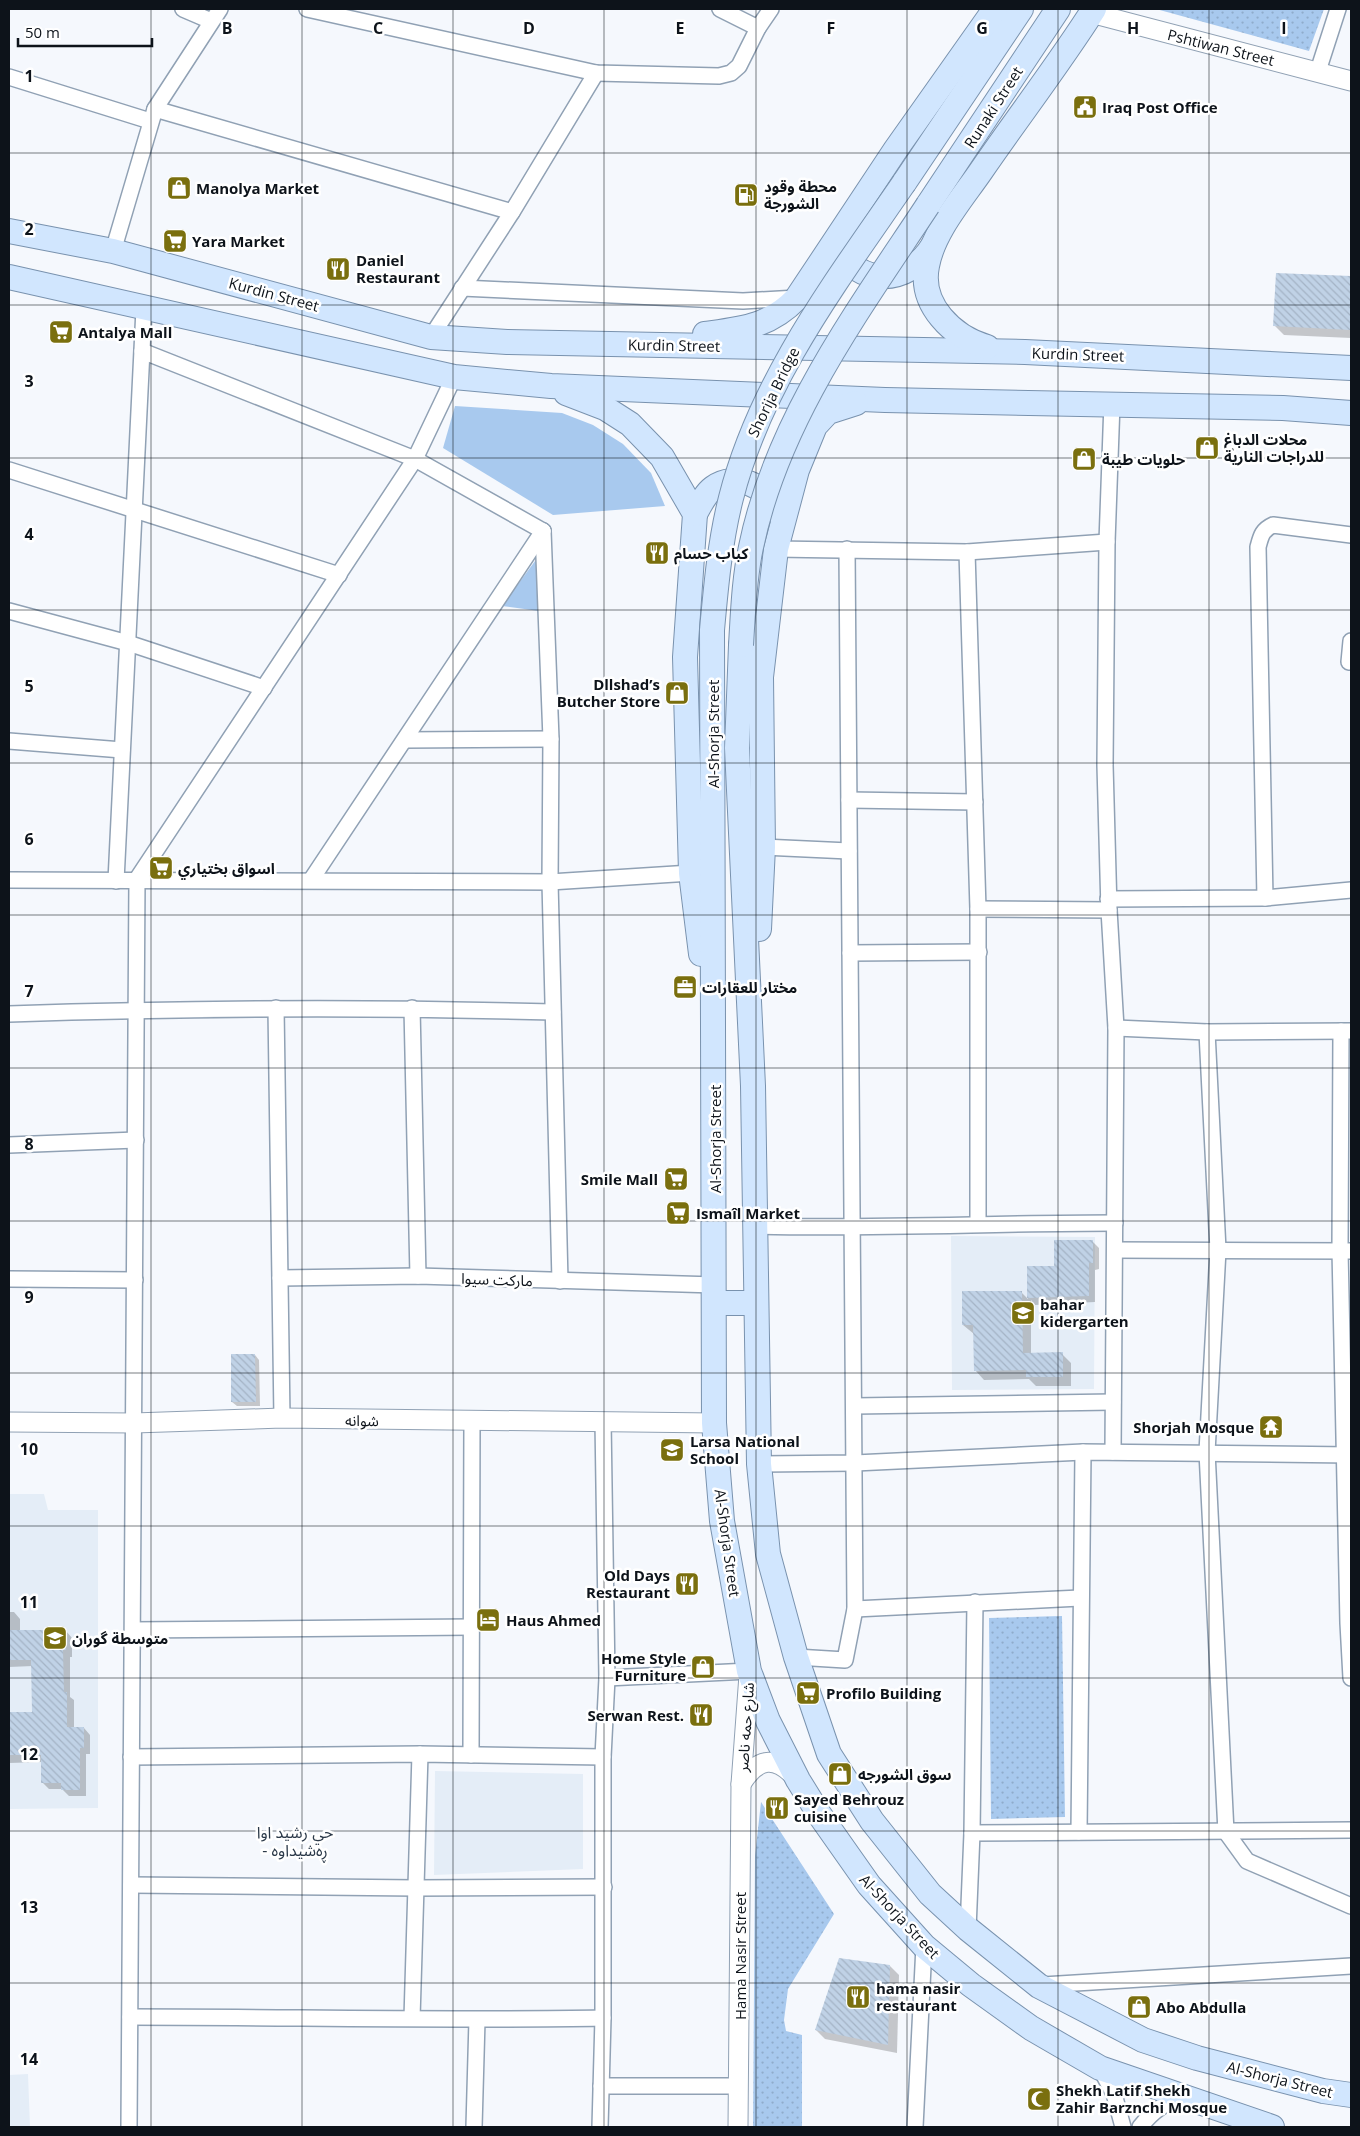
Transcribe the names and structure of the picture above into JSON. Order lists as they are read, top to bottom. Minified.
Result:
{"streets":{"main road":["Runaki Street","Kurdin Street","Shorija Bridge","Al-Shorja Street"],"street":["Pshtiwan Street","مارکت سیوا","شوانە","شارع حمه ناصر","Hama Nasir Street"]},"crossings":[["Runaki Street","Shorija Bridge"],["Runaki Street","Al-Shorja Street"],["Shorija Bridge","Al-Shorja Street"],["Al-Shorja Street","مارکت سیوا"],["Al-Shorja Street","شوانە"],["Al-Shorja Street","شارع حمه ناصر"],["شارع حمه ناصر","Hama Nasir Street"]],"districts":["حي رشيد اوا - ڕەشیداوە"],"places":{"public building":["Iraq Post Office"],"shop":["Manolya Market","محلات الدباغ للدراجات النارية","حلويات طيبة","Dllshad’s Butcher Store","Home Style Furniture","سوق الشورجه","Abo Abdulla"],"fuel station":["محطة وقود الشورجة"],"supermarket":["Yara Market","Antalya Mall","اسواق بختياري","Smile Mall","Ismaîl Market","Profilo Building"],"restaurant":["Daniel Restaurant","كباب حسام","Old Days Restaurant","Serwan Rest.","Sayed Behrouz cuisine","hama nasir restaurant"],"office":["مختار للعقارات"],"school or university":["bahar kidergarten","Larsa National School","متوسطة گوران"],"temple":["Shorjah Mosque"],"hotel":["Haus Ahmed"],"mosque":["Shekh Latif Shekh Zahir Barznchi Mosque"]},"scale_bar":"50 m","grid":{"columns":["B","C","D","E","F","G","H","I"],"rows":["1","2","3","4","5","6","7","8","9","10","11","12","13","14"]}}
